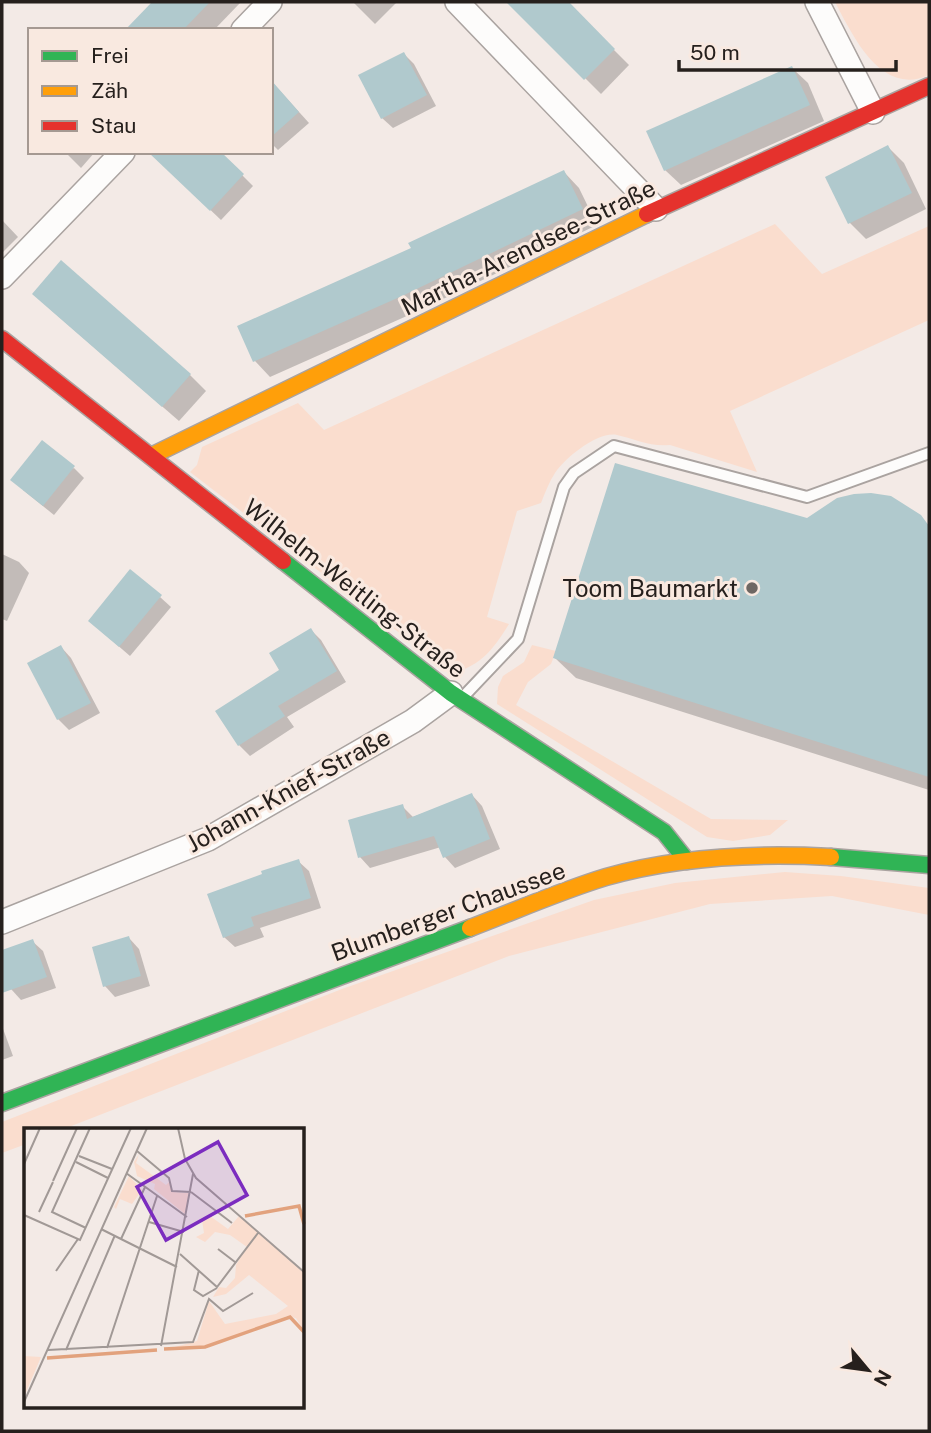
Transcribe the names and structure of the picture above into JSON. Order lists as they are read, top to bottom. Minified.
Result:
{"streets":{"street":["Martha-Arendsee-Straße","Wilhelm-Weitling-Straße","Johann-Knief-Straße","Blumberger Chaussee"]},"crossings":[["Martha-Arendsee-Straße","Wilhelm-Weitling-Straße"],["Wilhelm-Weitling-Straße","Johann-Knief-Straße"],["Wilhelm-Weitling-Straße","Blumberger Chaussee"]],"places":["Toom Baumarkt"],"legend":["Frei","Zäh","Stau"],"scale_bar":"50 m","north":"bottom right"}
